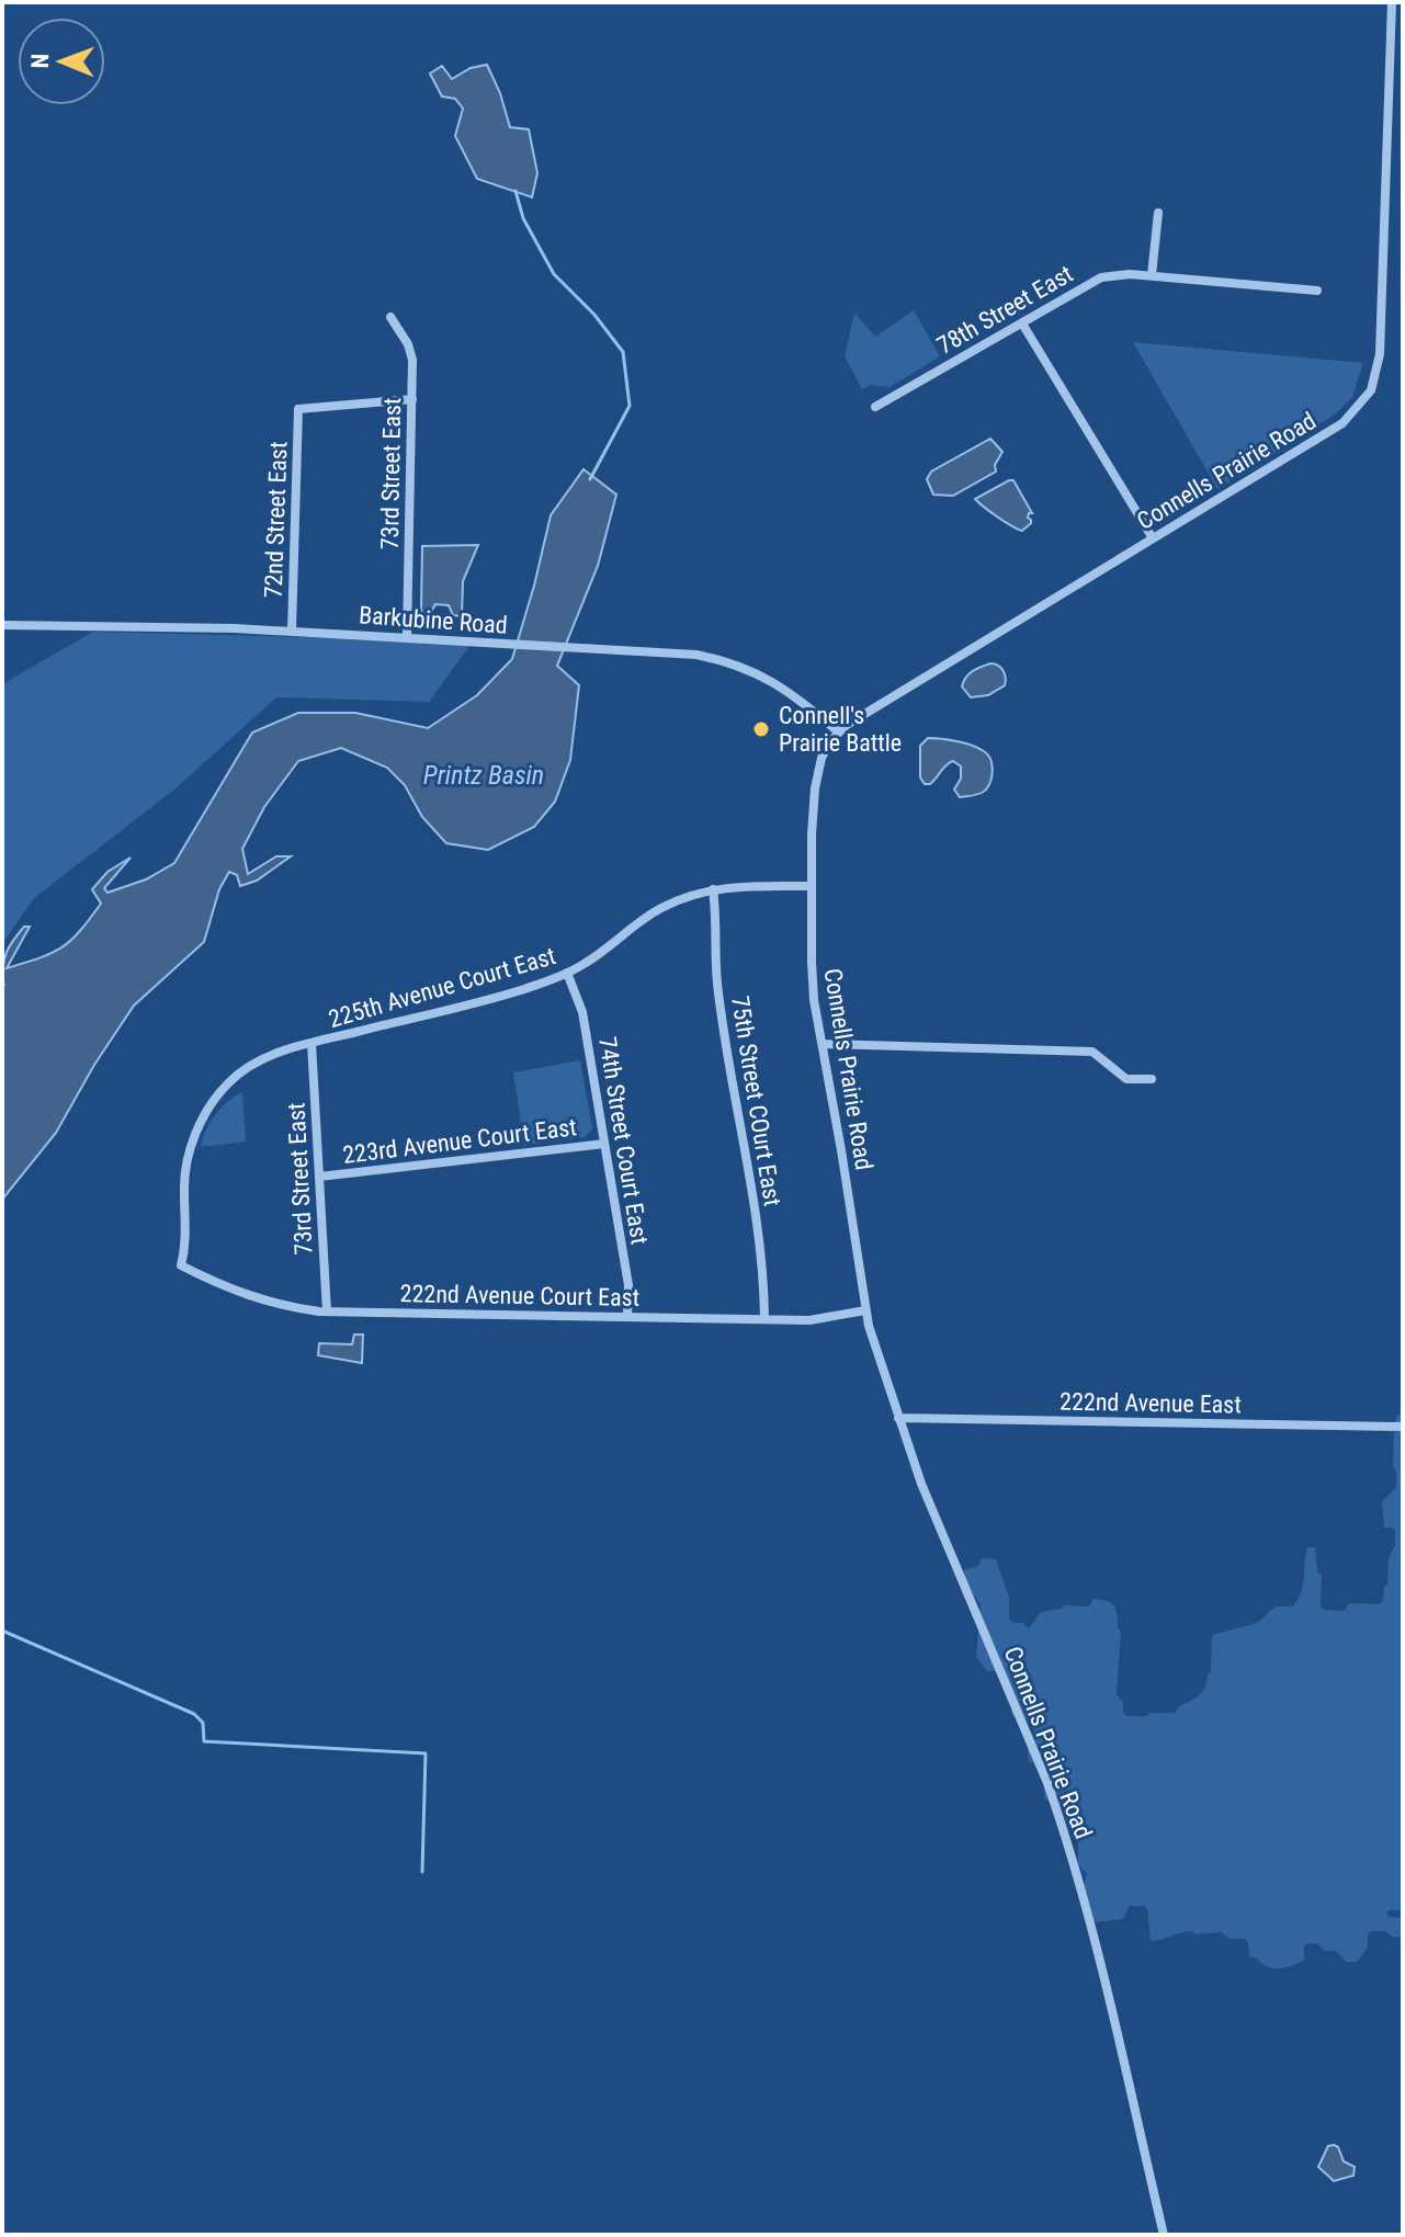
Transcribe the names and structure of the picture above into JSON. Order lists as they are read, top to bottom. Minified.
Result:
{"streets":{"street":["78th Street East","Connells Prairie Road","73rd Street East","72nd Street East","Barkubine Road","225th Avenue Court East","75th Street COurt East","223rd Avenue Court East","74th Street Court East","222nd Avenue Court East","222nd Avenue East"]},"crossings":[["Connells Prairie Road","Barkubine Road"],["Connells Prairie Road","225th Avenue Court East"],["Connells Prairie Road","222nd Avenue Court East"],["Connells Prairie Road","222nd Avenue East"],["73rd Street East","72nd Street East"],["73rd Street East","Barkubine Road"],["73rd Street East","225th Avenue Court East"],["73rd Street East","223rd Avenue Court East"],["73rd Street East","222nd Avenue Court East"],["72nd Street East","Barkubine Road"],["225th Avenue Court East","75th Street COurt East"],["225th Avenue Court East","74th Street Court East"],["225th Avenue Court East","222nd Avenue Court East"],["75th Street COurt East","222nd Avenue Court East"],["223rd Avenue Court East","74th Street Court East"],["74th Street Court East","222nd Avenue Court East"]],"water":["Printz Basin"],"places":["Connell's Prairie Battle"],"north":"left"}
